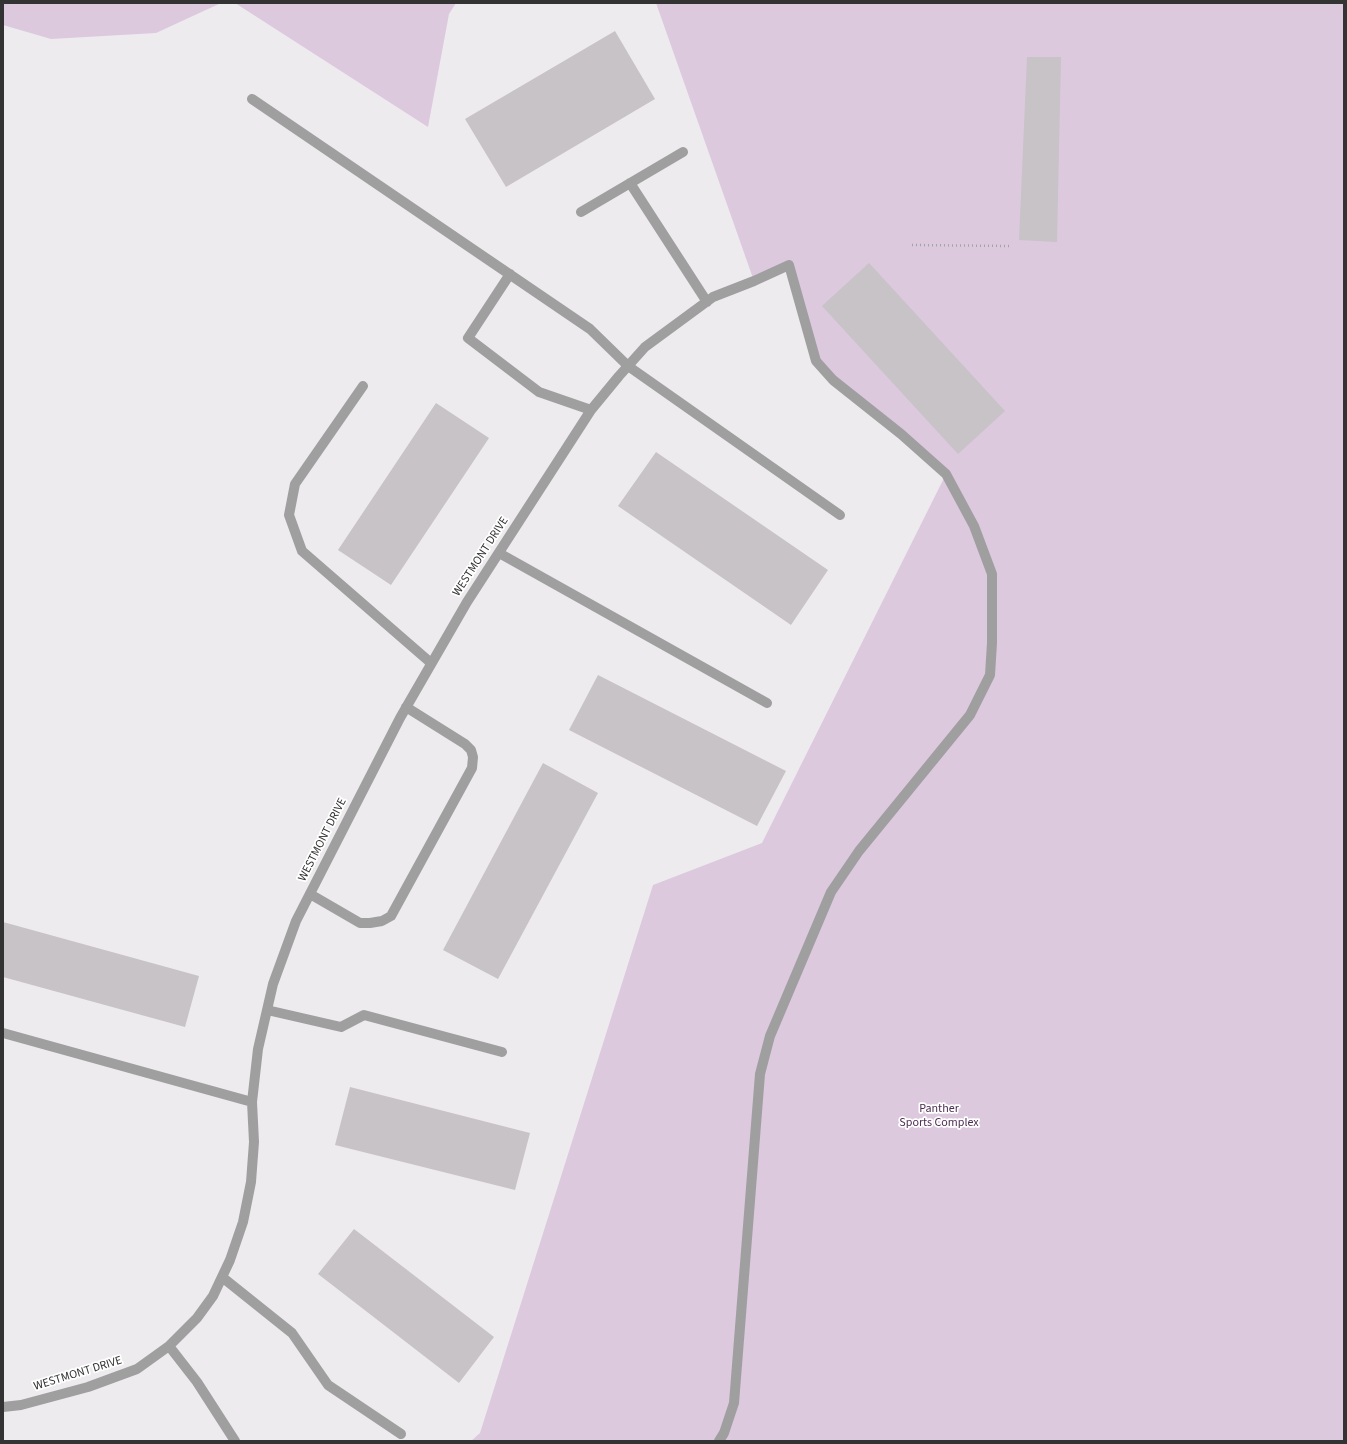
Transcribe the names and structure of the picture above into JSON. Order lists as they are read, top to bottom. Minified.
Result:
{"streets":{"street":["WESTMONT DRIVE"]},"parks":["Panther Sports Complex"]}
